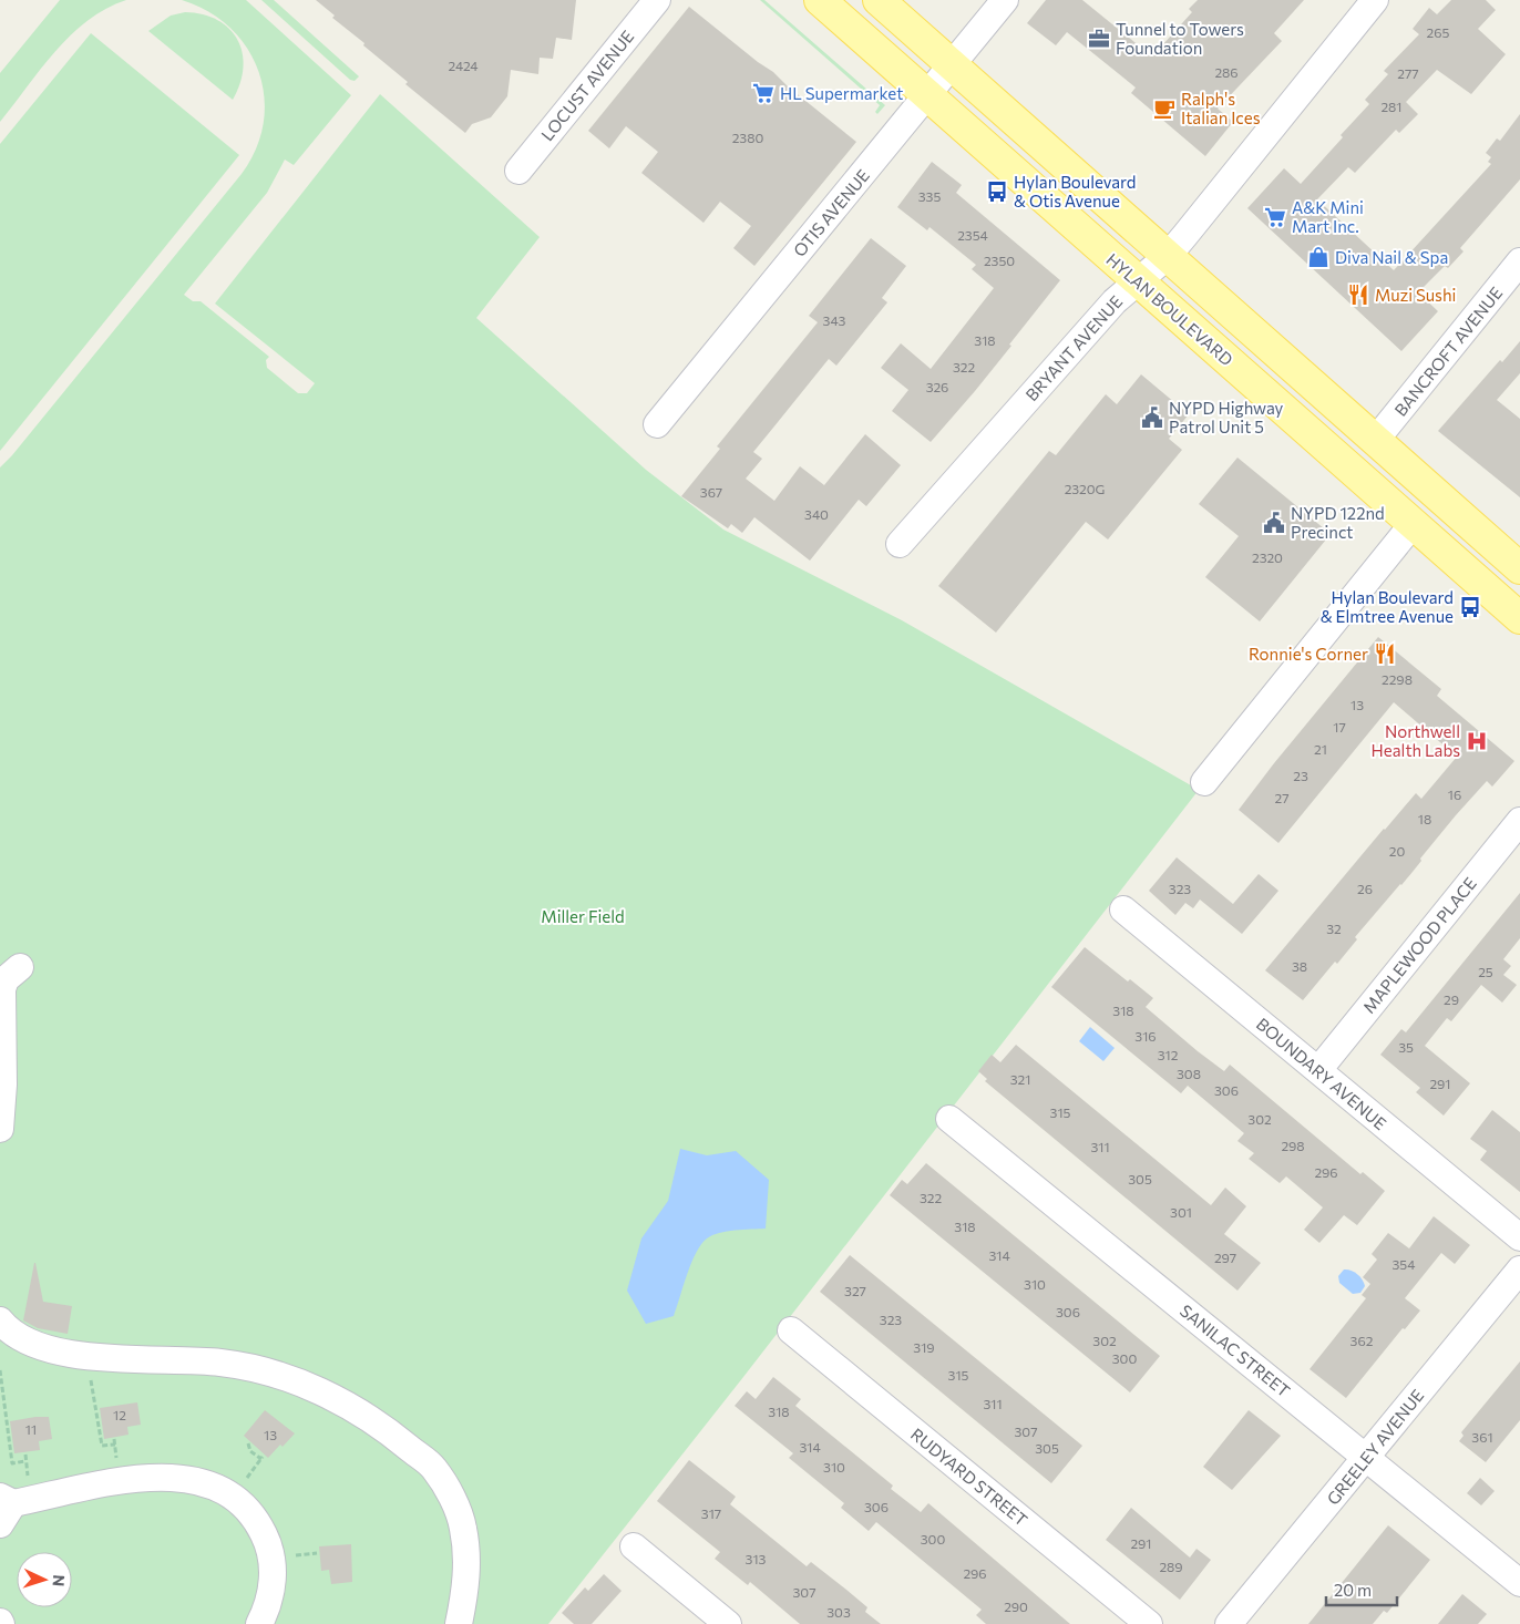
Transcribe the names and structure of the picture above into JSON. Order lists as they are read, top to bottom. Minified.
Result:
{"streets":{"main road":["HYLAN BOULEVARD"],"street":["LOCUST AVENUE","OTIS AVENUE","BRYANT AVENUE","BANCROFT AVENUE","MAPLEWOOD PLACE","BOUNDARY AVENUE","SANILAC STREET","GREELEY AVENUE","RUDYARD STREET"]},"crossings":[["OTIS AVENUE","HYLAN BOULEVARD"],["HYLAN BOULEVARD","BRYANT AVENUE"],["MAPLEWOOD PLACE","BOUNDARY AVENUE"],["SANILAC STREET","GREELEY AVENUE"]],"parks":["Miller Field"],"places":{"office":["Tunnel to Towers Foundation"],"supermarket":["HL Supermarket","A&K Mini Mart Inc."],"cafe":["Ralph's Italian Ices"],"bus stop":["Hylan Boulevard & Otis Avenue","Hylan Boulevard & Elmtree Avenue"],"shop":["Diva Nail & Spa"],"restaurant":["Muzi Sushi","Ronnie's Corner"],"public building":["NYPD Highway Patrol Unit 5","NYPD 122nd Precinct"],"hospital":["Northwell Health Labs"]},"house_numbers":["265","2424","286","277","281","2380","335","2354","2350","343","318","322","326","2320G","367","340","2320","2298","13","17","21","23","16","27","18","20","323","26","32","38","25","29","318","316","35","312","308","321","291","306","315","302","298","311","296","305","322","301","318","314","297","354","310","327","306","323","302","362","319","300","315","311","318","12","11","307","13","361","314","305","310","306","317","300","291","313","289","296","307","290","303"],"scale_bar":"20 m","north":"right"}
